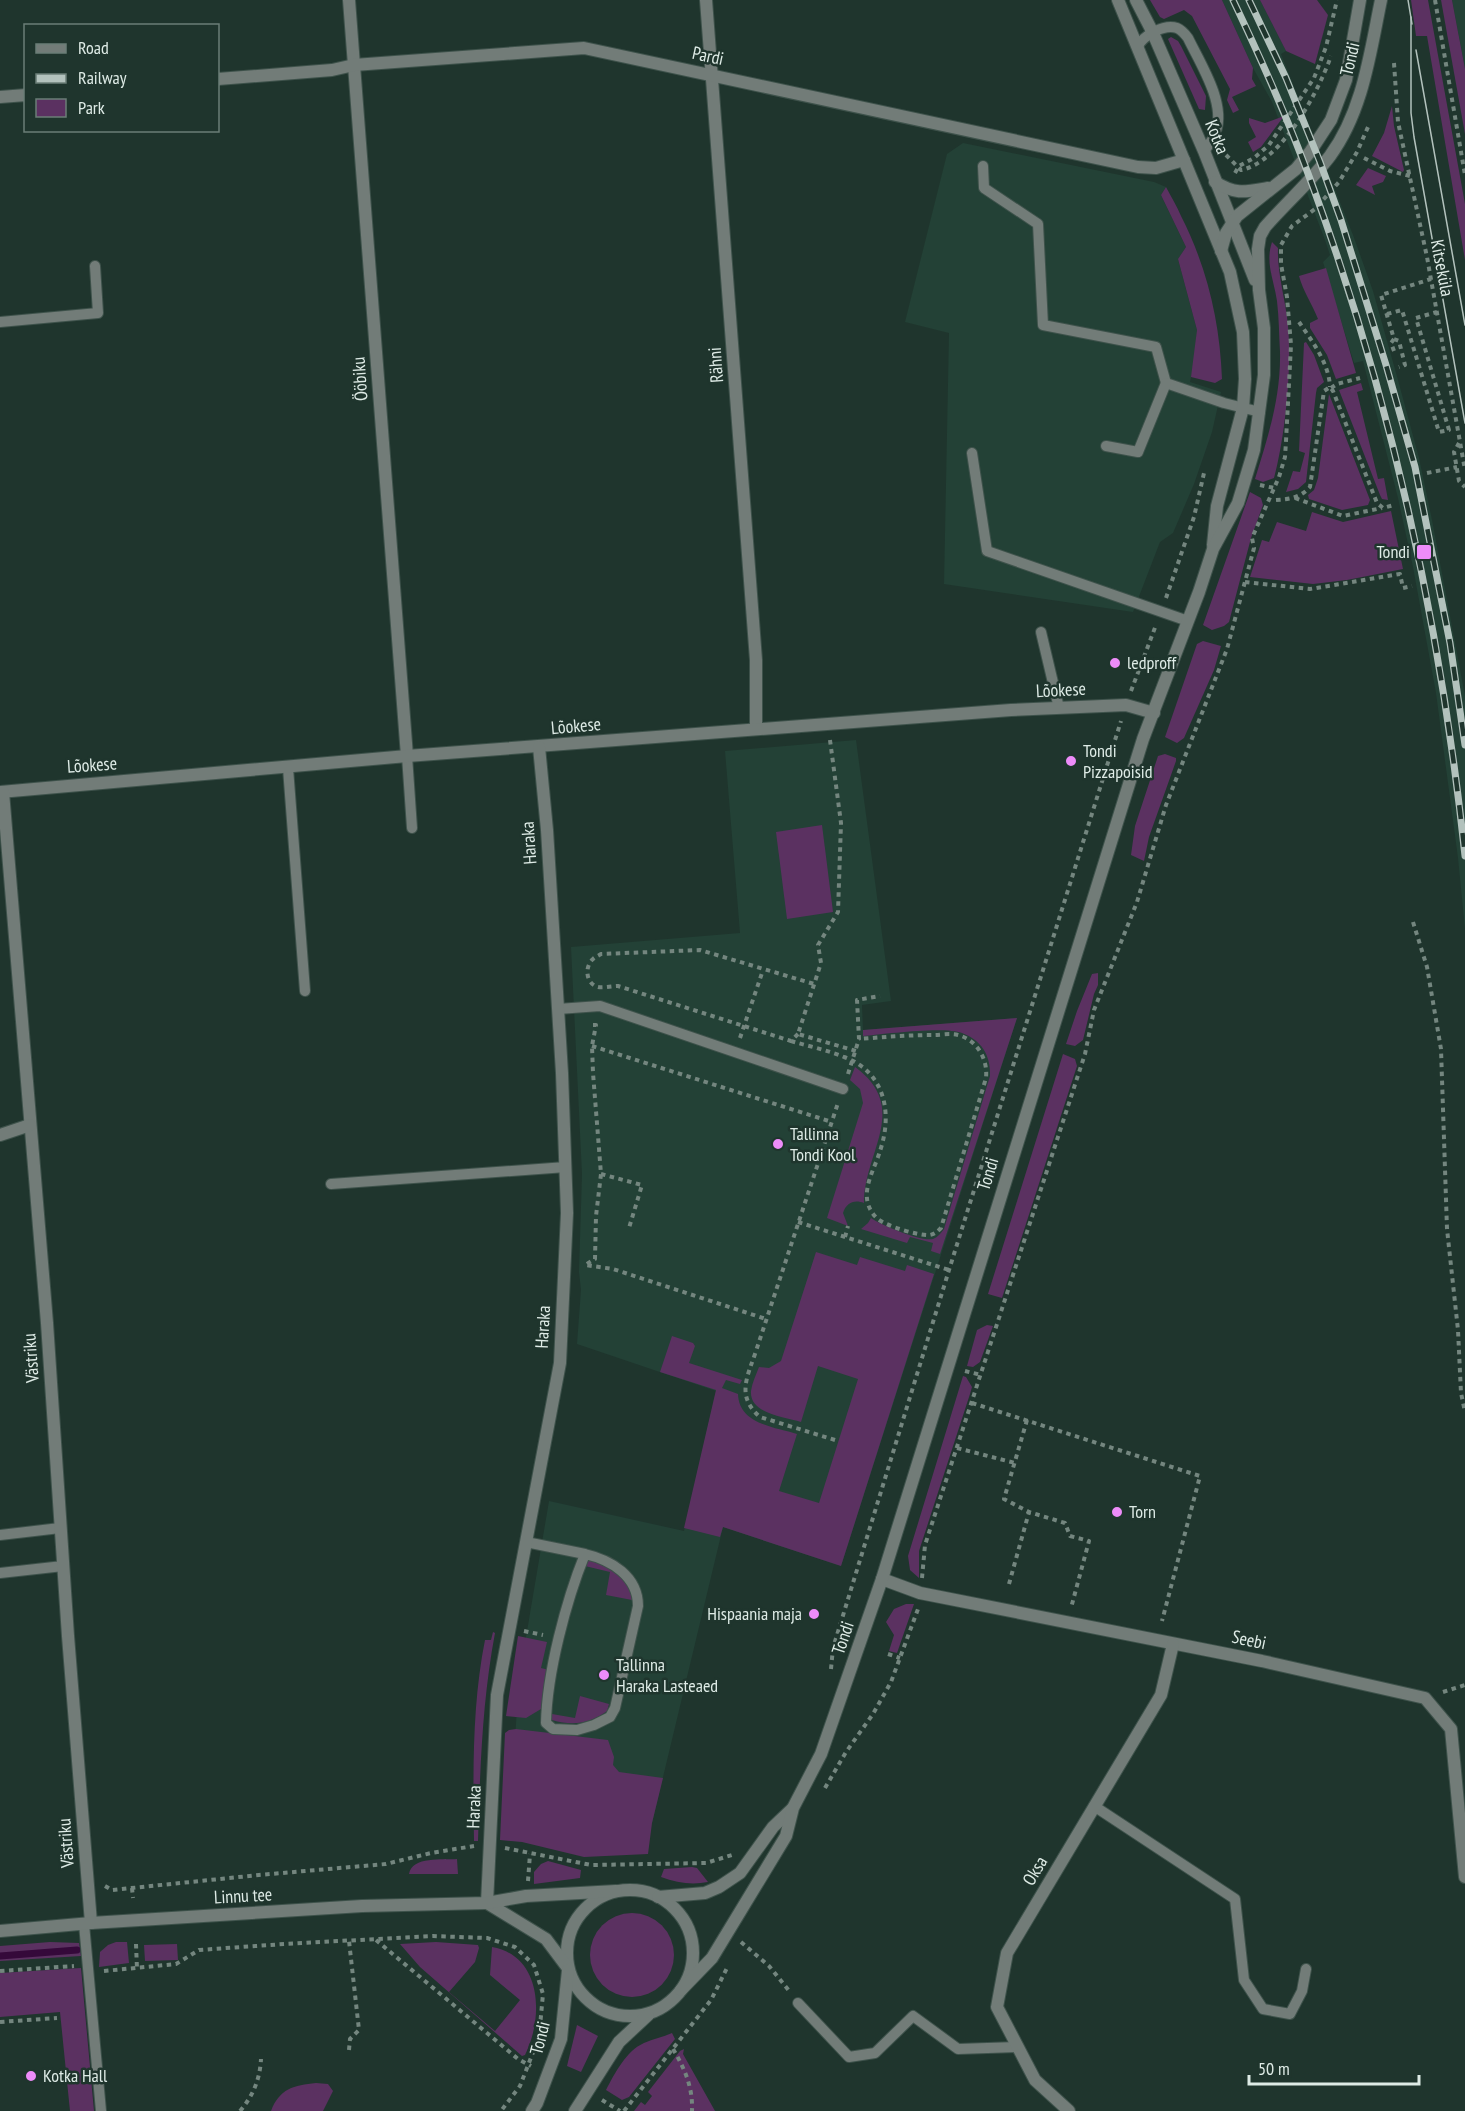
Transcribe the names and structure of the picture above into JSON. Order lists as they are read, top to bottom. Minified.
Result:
{"streets":{"street":["Pardi","Tondi","Kotka","Rähni","Ööbiku","Lõokese","Haraka","Västriku","Seebi","Oksa","Linnu tee"],"path":["Kitseküla"]},"crossings":[["Pardi","Tondi"],["Pardi","Rähni"],["Pardi","Ööbiku"],["Tondi","Kotka"],["Tondi","Lõokese"],["Tondi","Seebi"],["Tondi","Linnu tee"],["Rähni","Lõokese"],["Ööbiku","Lõokese"],["Lõokese","Haraka"],["Lõokese","Västriku"],["Haraka","Linnu tee"],["Västriku","Linnu tee"],["Seebi","Oksa"]],"places":{"transit":["Tondi"],"other":["ledproff","Tondi Pizzapoisid","Tallinna Tondi Kool","Torn","Hispaania maja","Tallinna Haraka Lasteaed","Kotka Hall"]},"legend":["Road","Railway","Park"],"scale_bar":"50 m"}
